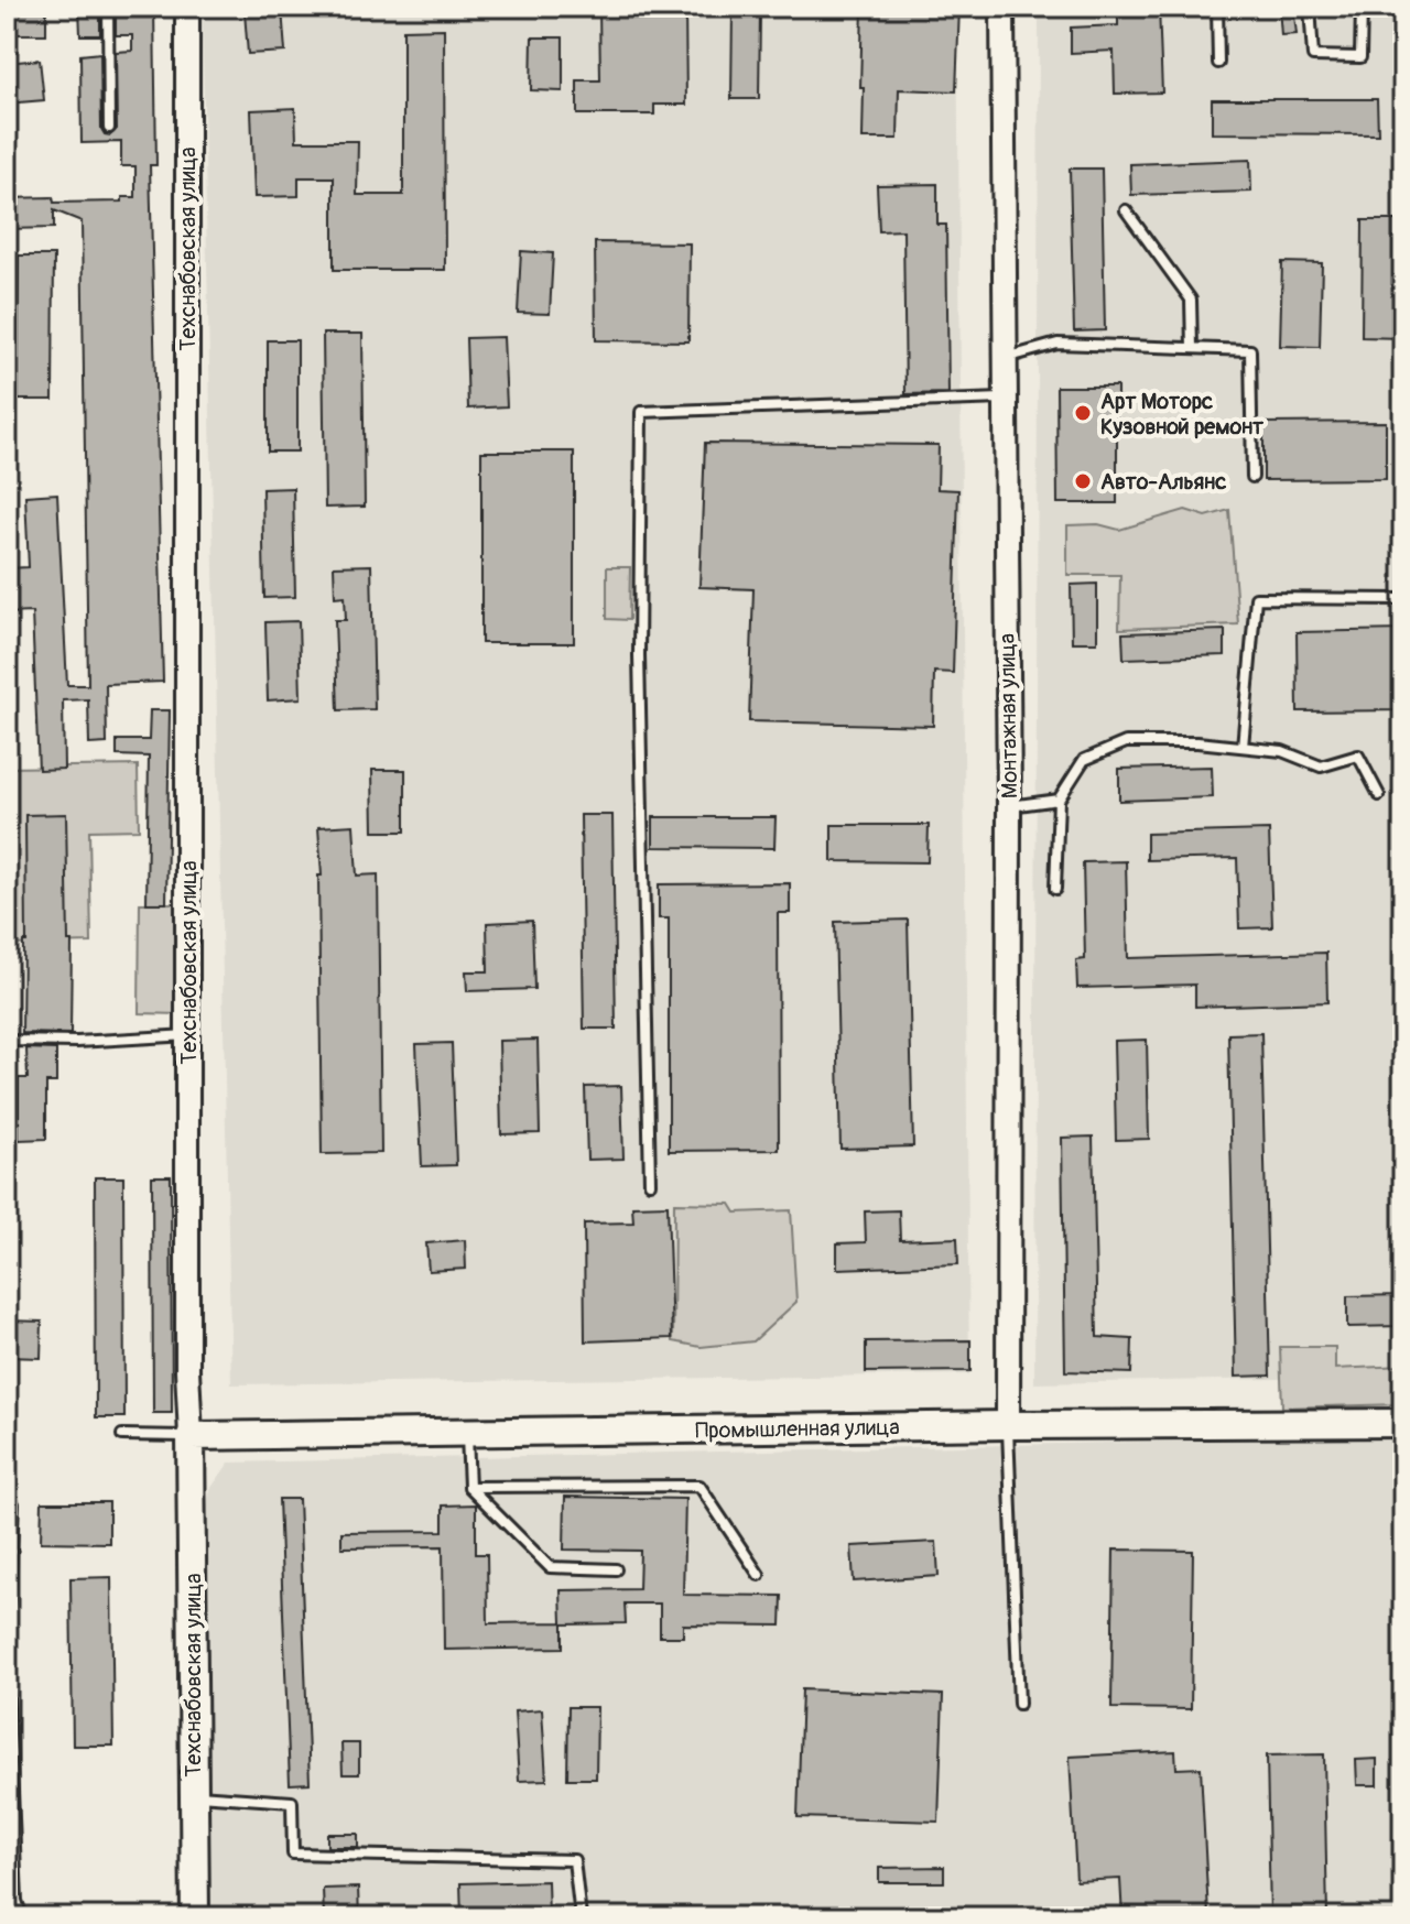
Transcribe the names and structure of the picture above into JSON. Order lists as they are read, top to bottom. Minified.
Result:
{"streets":{"main road":["Техснабовская улица","Промышленная улица"],"street":["Монтажная улица"]},"crossings":[["Техснабовская улица","Промышленная улица"],["Монтажная улица","Промышленная улица"]],"places":["Арт Моторс Кузовной ремонт","Авто-Альянс"]}
